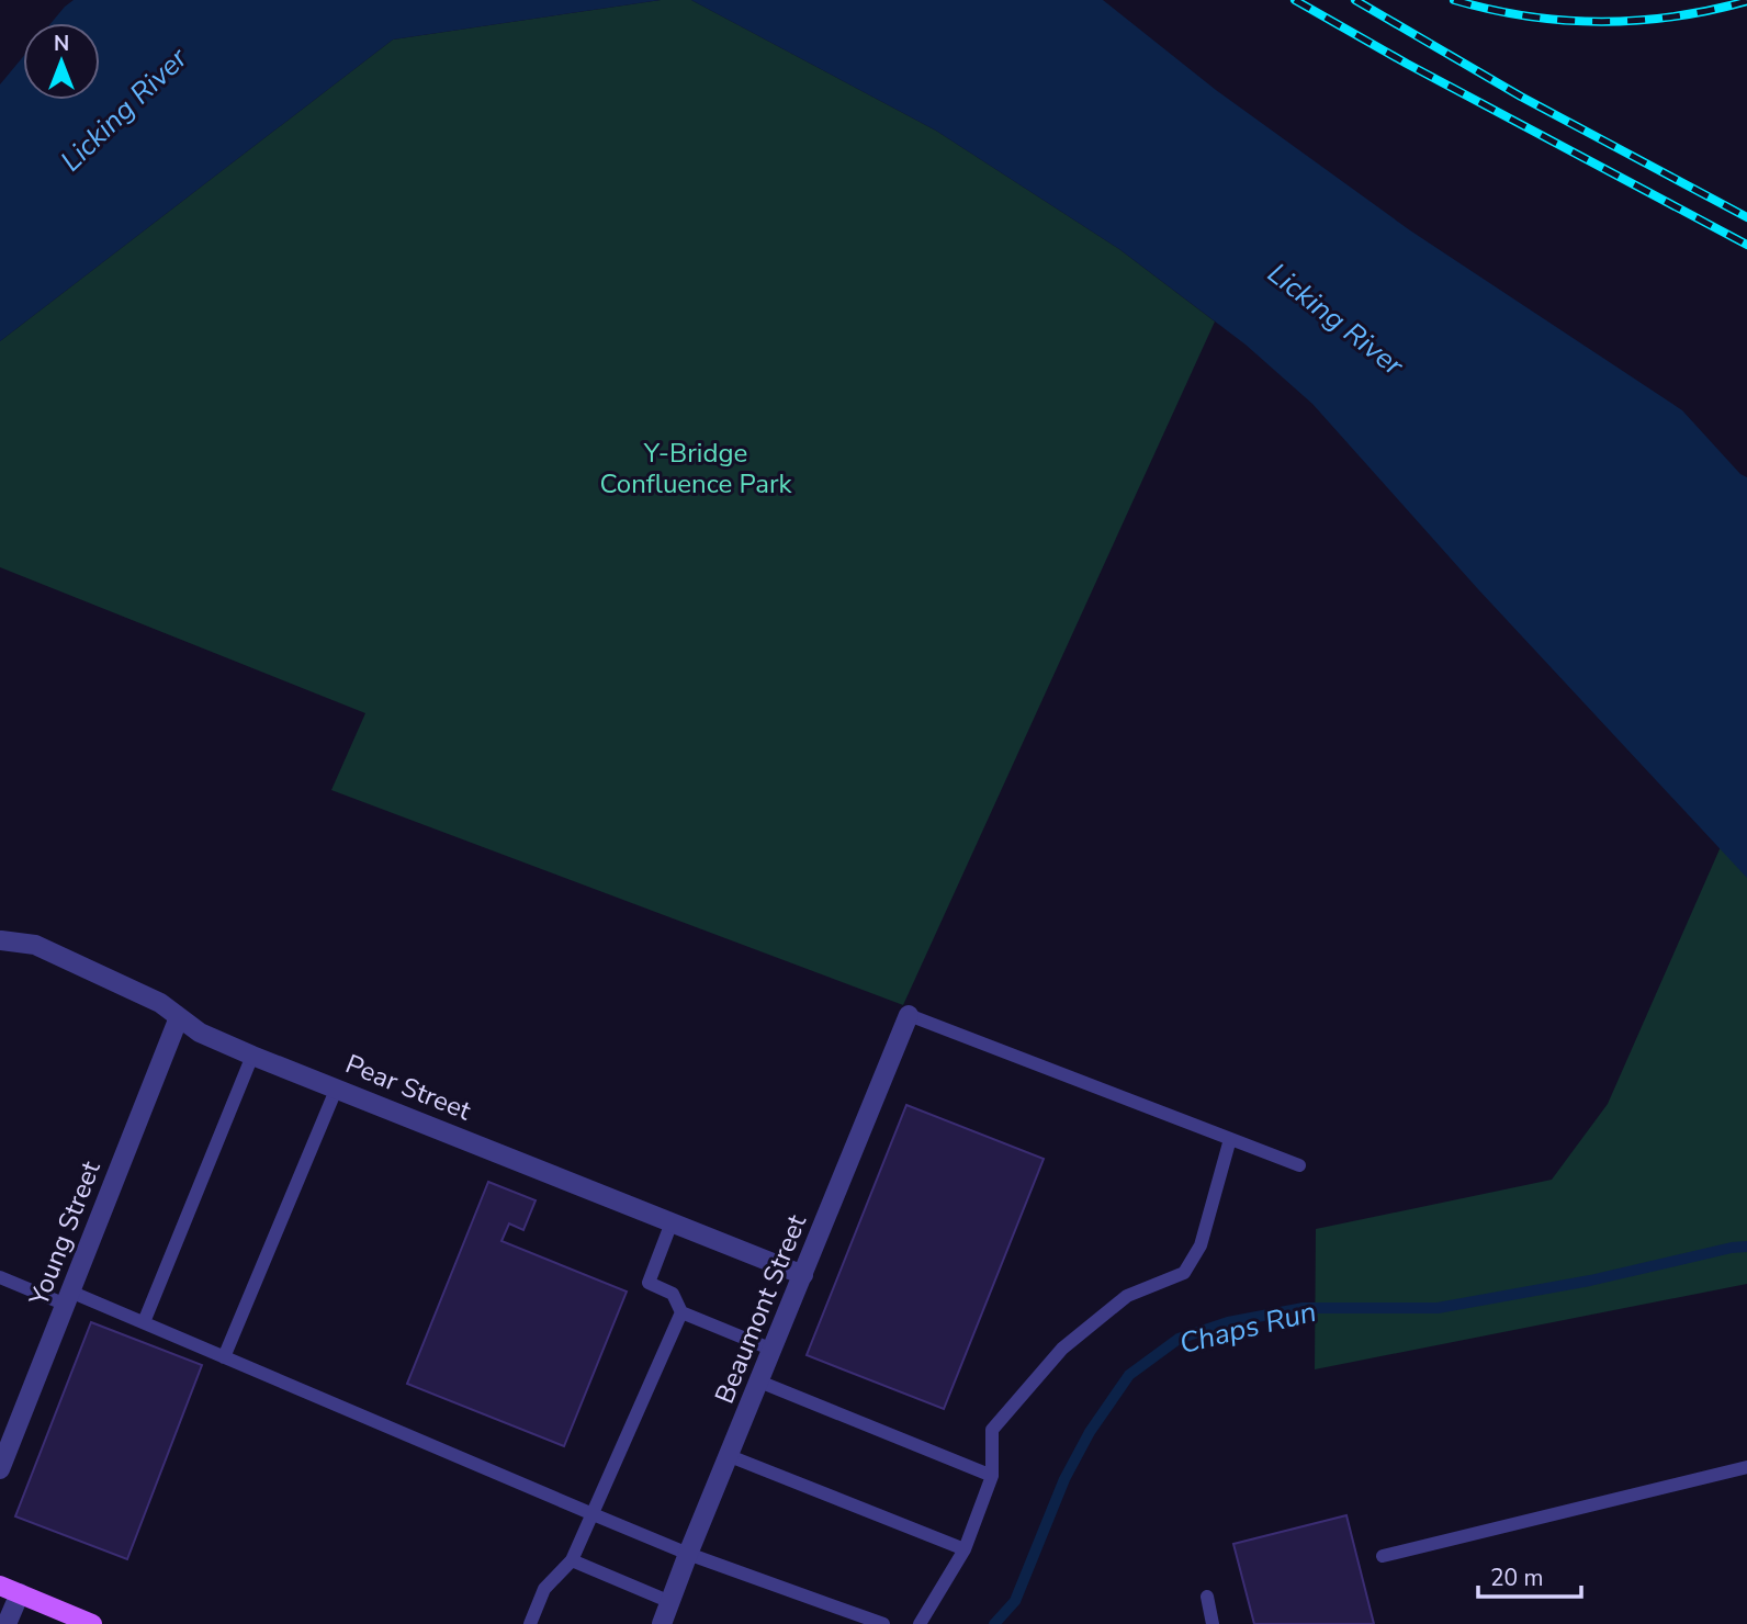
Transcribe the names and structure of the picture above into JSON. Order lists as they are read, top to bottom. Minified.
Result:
{"streets":{"street":["Pear Street","Young Street","Beaumont Street"]},"crossings":[["Pear Street","Young Street"],["Pear Street","Beaumont Street"]],"water":["Licking River","Chaps Run"],"parks":["Y-Bridge Confluence Park"],"scale_bar":"20 m","north":"top"}
